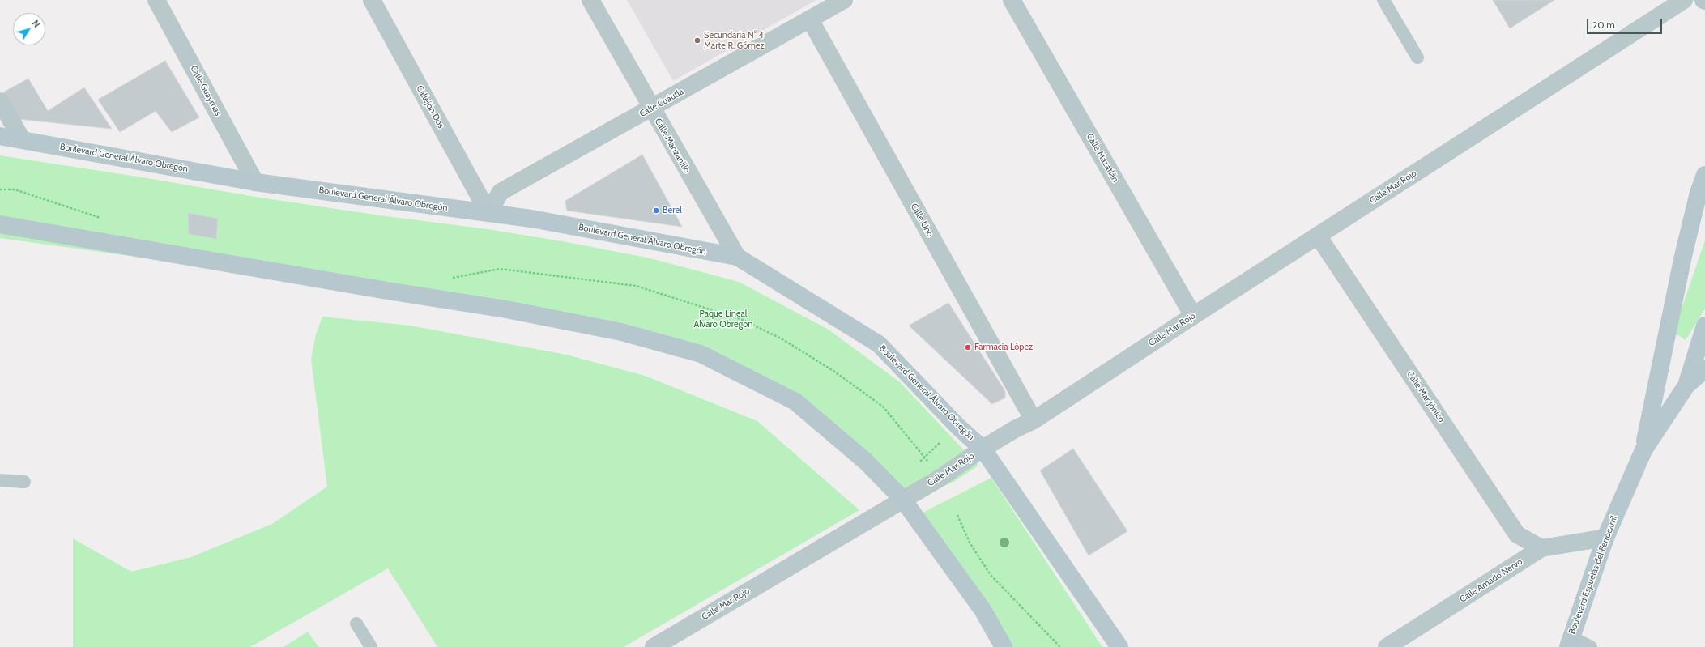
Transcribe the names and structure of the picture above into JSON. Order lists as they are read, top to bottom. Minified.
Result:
{"streets":{"main road":["Boulevard General Álvaro Obregón","Boulevard Espuelas del Ferrocarril"],"street":["Calle Guaymas","Calle Cuáutla","Callejón Dos","Calle Manzanillo","Calle Mazatlán","Calle Mar Rojo","Calle Uno","Calle Mar Jónico","Calle Amado Nervo"]},"crossings":[["Calle Guaymas","Boulevard General Álvaro Obregón"],["Calle Cuáutla","Callejón Dos"],["Calle Cuáutla","Calle Manzanillo"],["Calle Cuáutla","Boulevard General Álvaro Obregón"],["Calle Cuáutla","Calle Uno"],["Callejón Dos","Boulevard General Álvaro Obregón"],["Calle Manzanillo","Boulevard General Álvaro Obregón"],["Boulevard General Álvaro Obregón","Calle Mar Rojo"],["Calle Mazatlán","Calle Mar Rojo"],["Calle Mar Rojo","Calle Uno"],["Calle Mar Rojo","Calle Mar Jónico"],["Calle Mar Jónico","Calle Amado Nervo"],["Boulevard Espuelas del Ferrocarril","Calle Amado Nervo"]],"parks":["Paque Lineal Alvaro Obregon"],"places":["Secundaria N° 4 Marte R. Gómez","Berel","Farmacia López"],"scale_bar":"20 m","north":"top right"}
